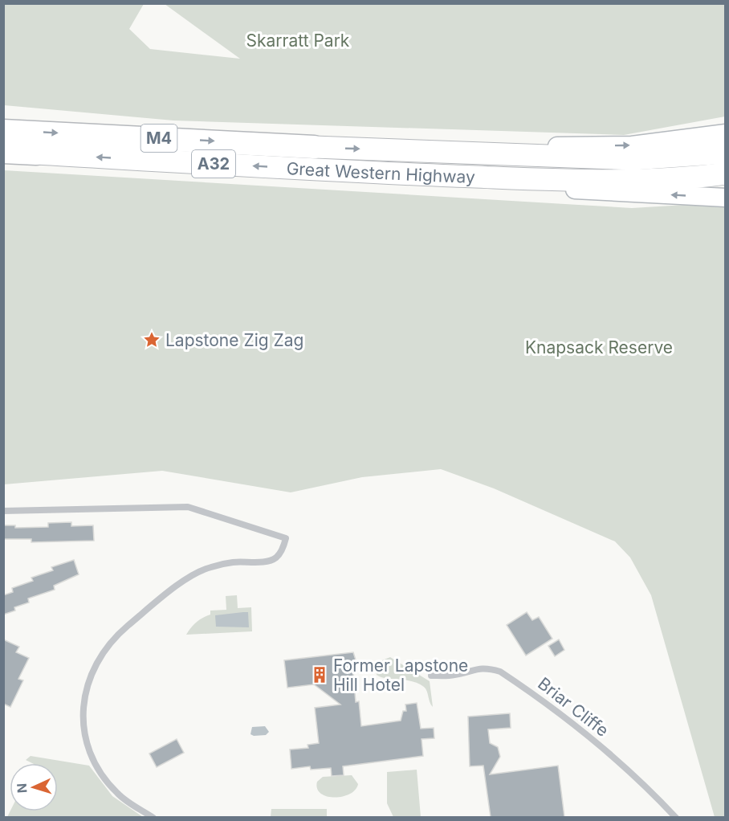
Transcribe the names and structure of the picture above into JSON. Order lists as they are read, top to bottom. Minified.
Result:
{"streets":{"highway":["M4","A32","Great Western Highway"],"lane":["Briar Cliffe"]},"crossings":[["M4","Great Western Highway"]],"parks":["Skarratt Park","Knapsack Reserve"],"places":{"place":["Lapstone Zig Zag"],"building":["Former Lapstone Hill Hotel"]},"north":"left"}
